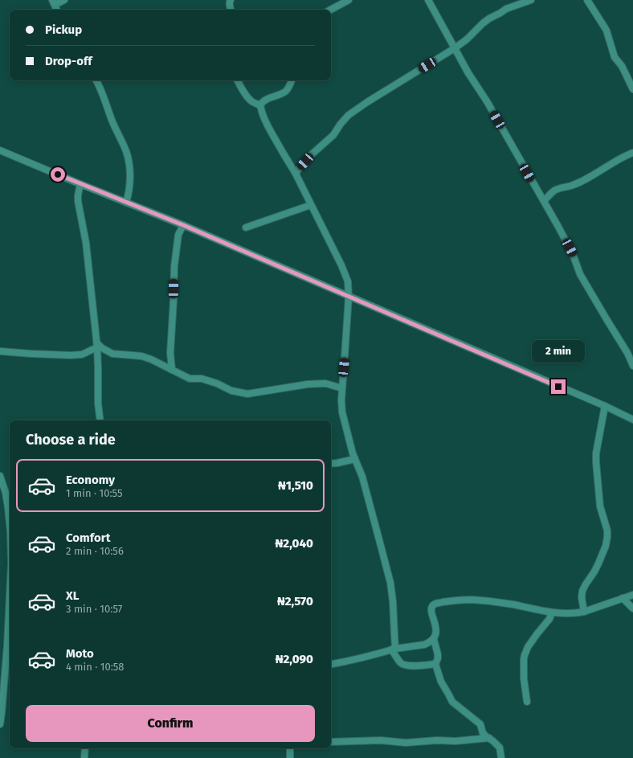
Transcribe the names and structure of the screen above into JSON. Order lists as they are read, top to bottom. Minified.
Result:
{"page":{"banner":["Pickup","Drop-off"],"bubble":"2 min","heading":"Choose a ride","list":[{"name":"Economy","note":"1 min · 10:55","value":"₦1,510"},{"name":"Comfort","note":"2 min · 10:56","value":"₦2,040"},{"name":"XL","note":"3 min · 10:57","value":"₦2,570"},{"name":"Moto","note":"4 min · 10:58","value":"₦2,090"}],"buttons":"Confirm"}}
